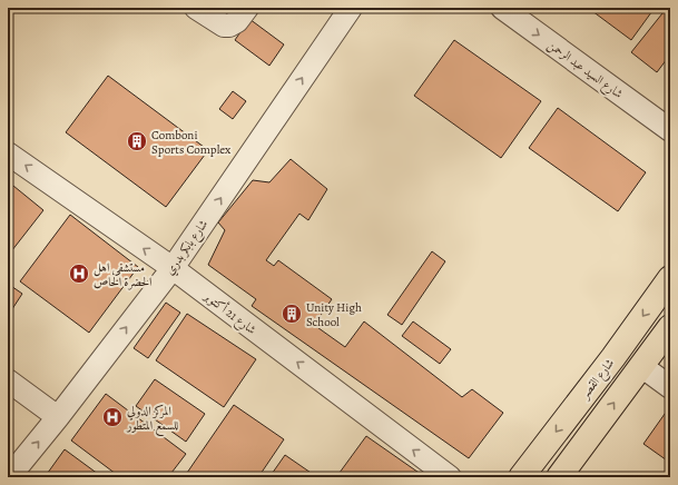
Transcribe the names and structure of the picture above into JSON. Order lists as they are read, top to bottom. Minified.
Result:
{"streets":{"main road":["شارع القصر"],"street":["شارع السيد عبد الرحمن","شارع بابكر بدري","شارع 21 أكتوبر"]},"crossings":[["شارع بابكر بدري","شارع 21 أكتوبر"]],"one_way":["شارع السيد عبد الرحمن","شارع بابكر بدري","شارع 21 أكتوبر"],"places":{"building":["Comboni Sports Complex","Unity High School"],"hospital":["مستشفى اهل الحضرة الخاص","المركز الدولي للسمع المتطور"]}}
